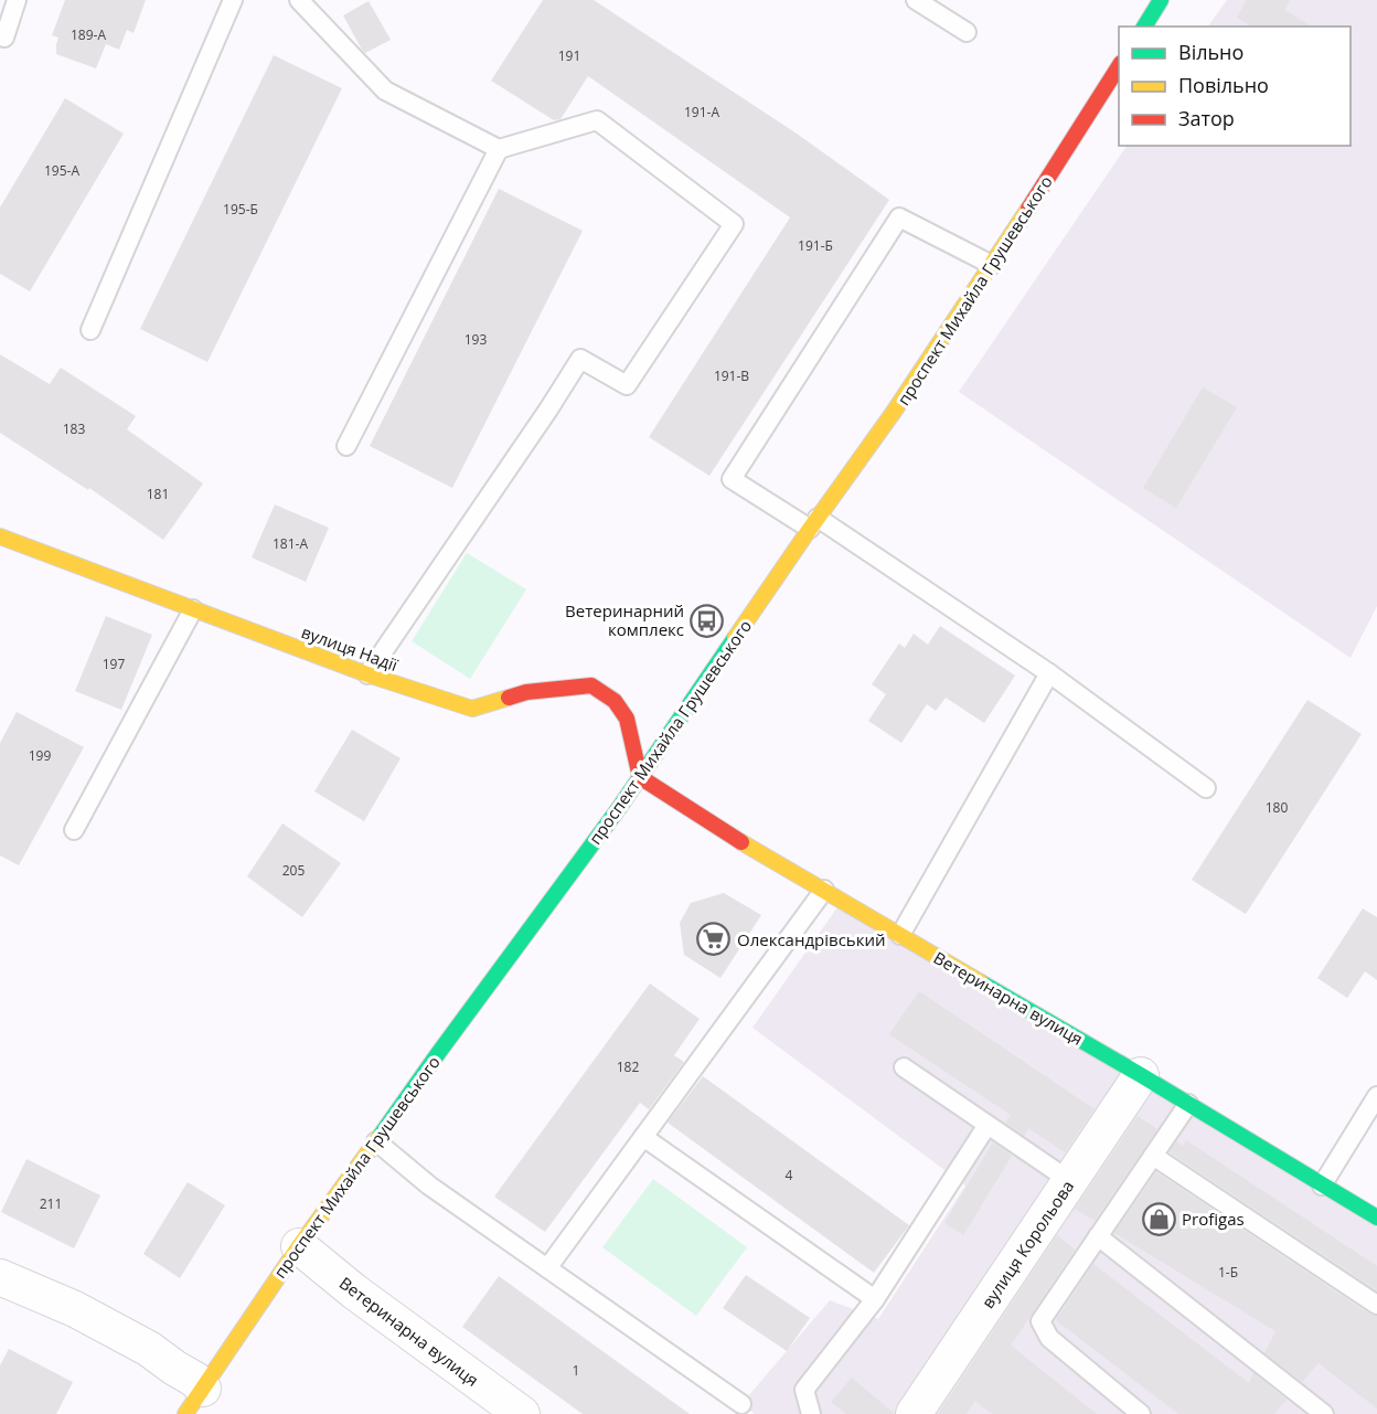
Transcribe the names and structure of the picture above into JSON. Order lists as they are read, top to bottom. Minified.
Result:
{"streets":{"street":["проспект Михайла Грушевського","вулиця Надії","Ветеринарна вулиця","вулиця Корольова"]},"crossings":[["проспект Михайла Грушевського","вулиця Надії"],["проспект Михайла Грушевського","Ветеринарна вулиця"],["вулиця Надії","Ветеринарна вулиця"],["Ветеринарна вулиця","вулиця Корольова"]],"places":{"bus stop":["Ветеринарний комплекс"],"supermarket":["Олександрівський"],"shop":["Profigas"]},"house_numbers":["189-А","191","191-А","195-А","195-Б","191-Б","193","191-В","183","181","181-А","197","199","180","205","182","4","211","1-Б","1"],"legend":["Вільно","Повільно","Затор"]}
